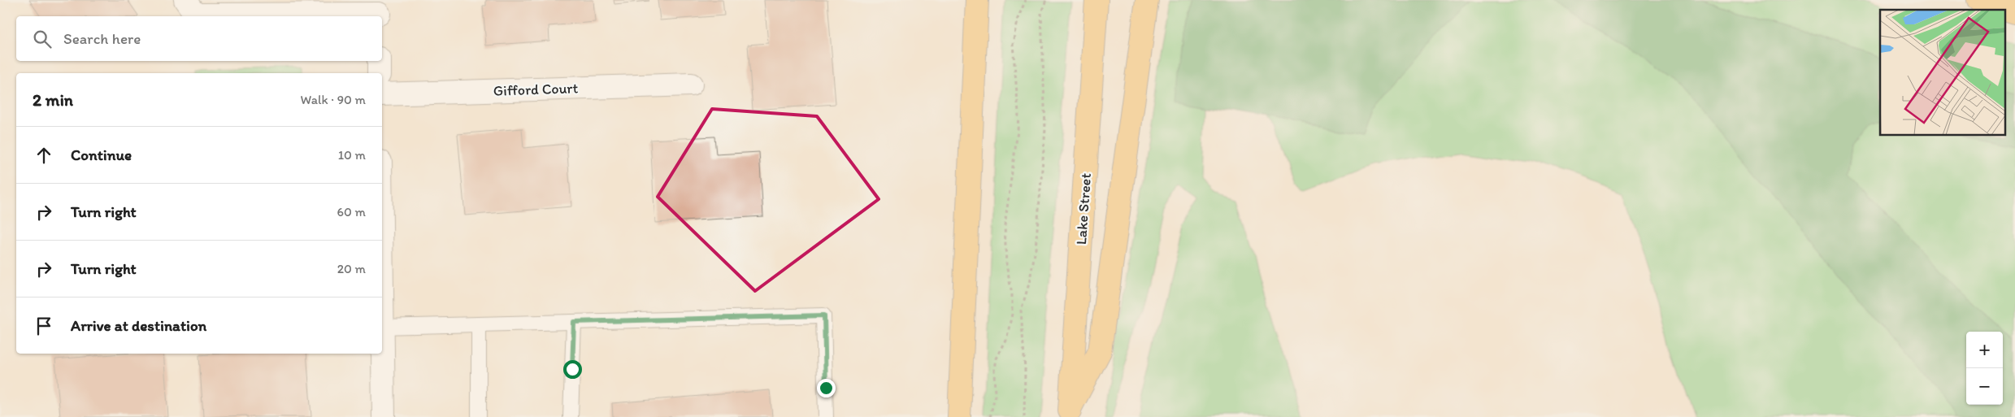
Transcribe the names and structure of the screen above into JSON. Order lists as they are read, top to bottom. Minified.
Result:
{"streets":{"main road":["Lake Street"],"street":["Gifford Court"]},"page":{"search":"Search here","heading":["2 min","Walk · 90 m"],"list":[["Continue","10 m"],["Turn right","60 m"],["Turn right","20 m"],"Arrive at destination"],"map_buttons":["+","−"]}}
